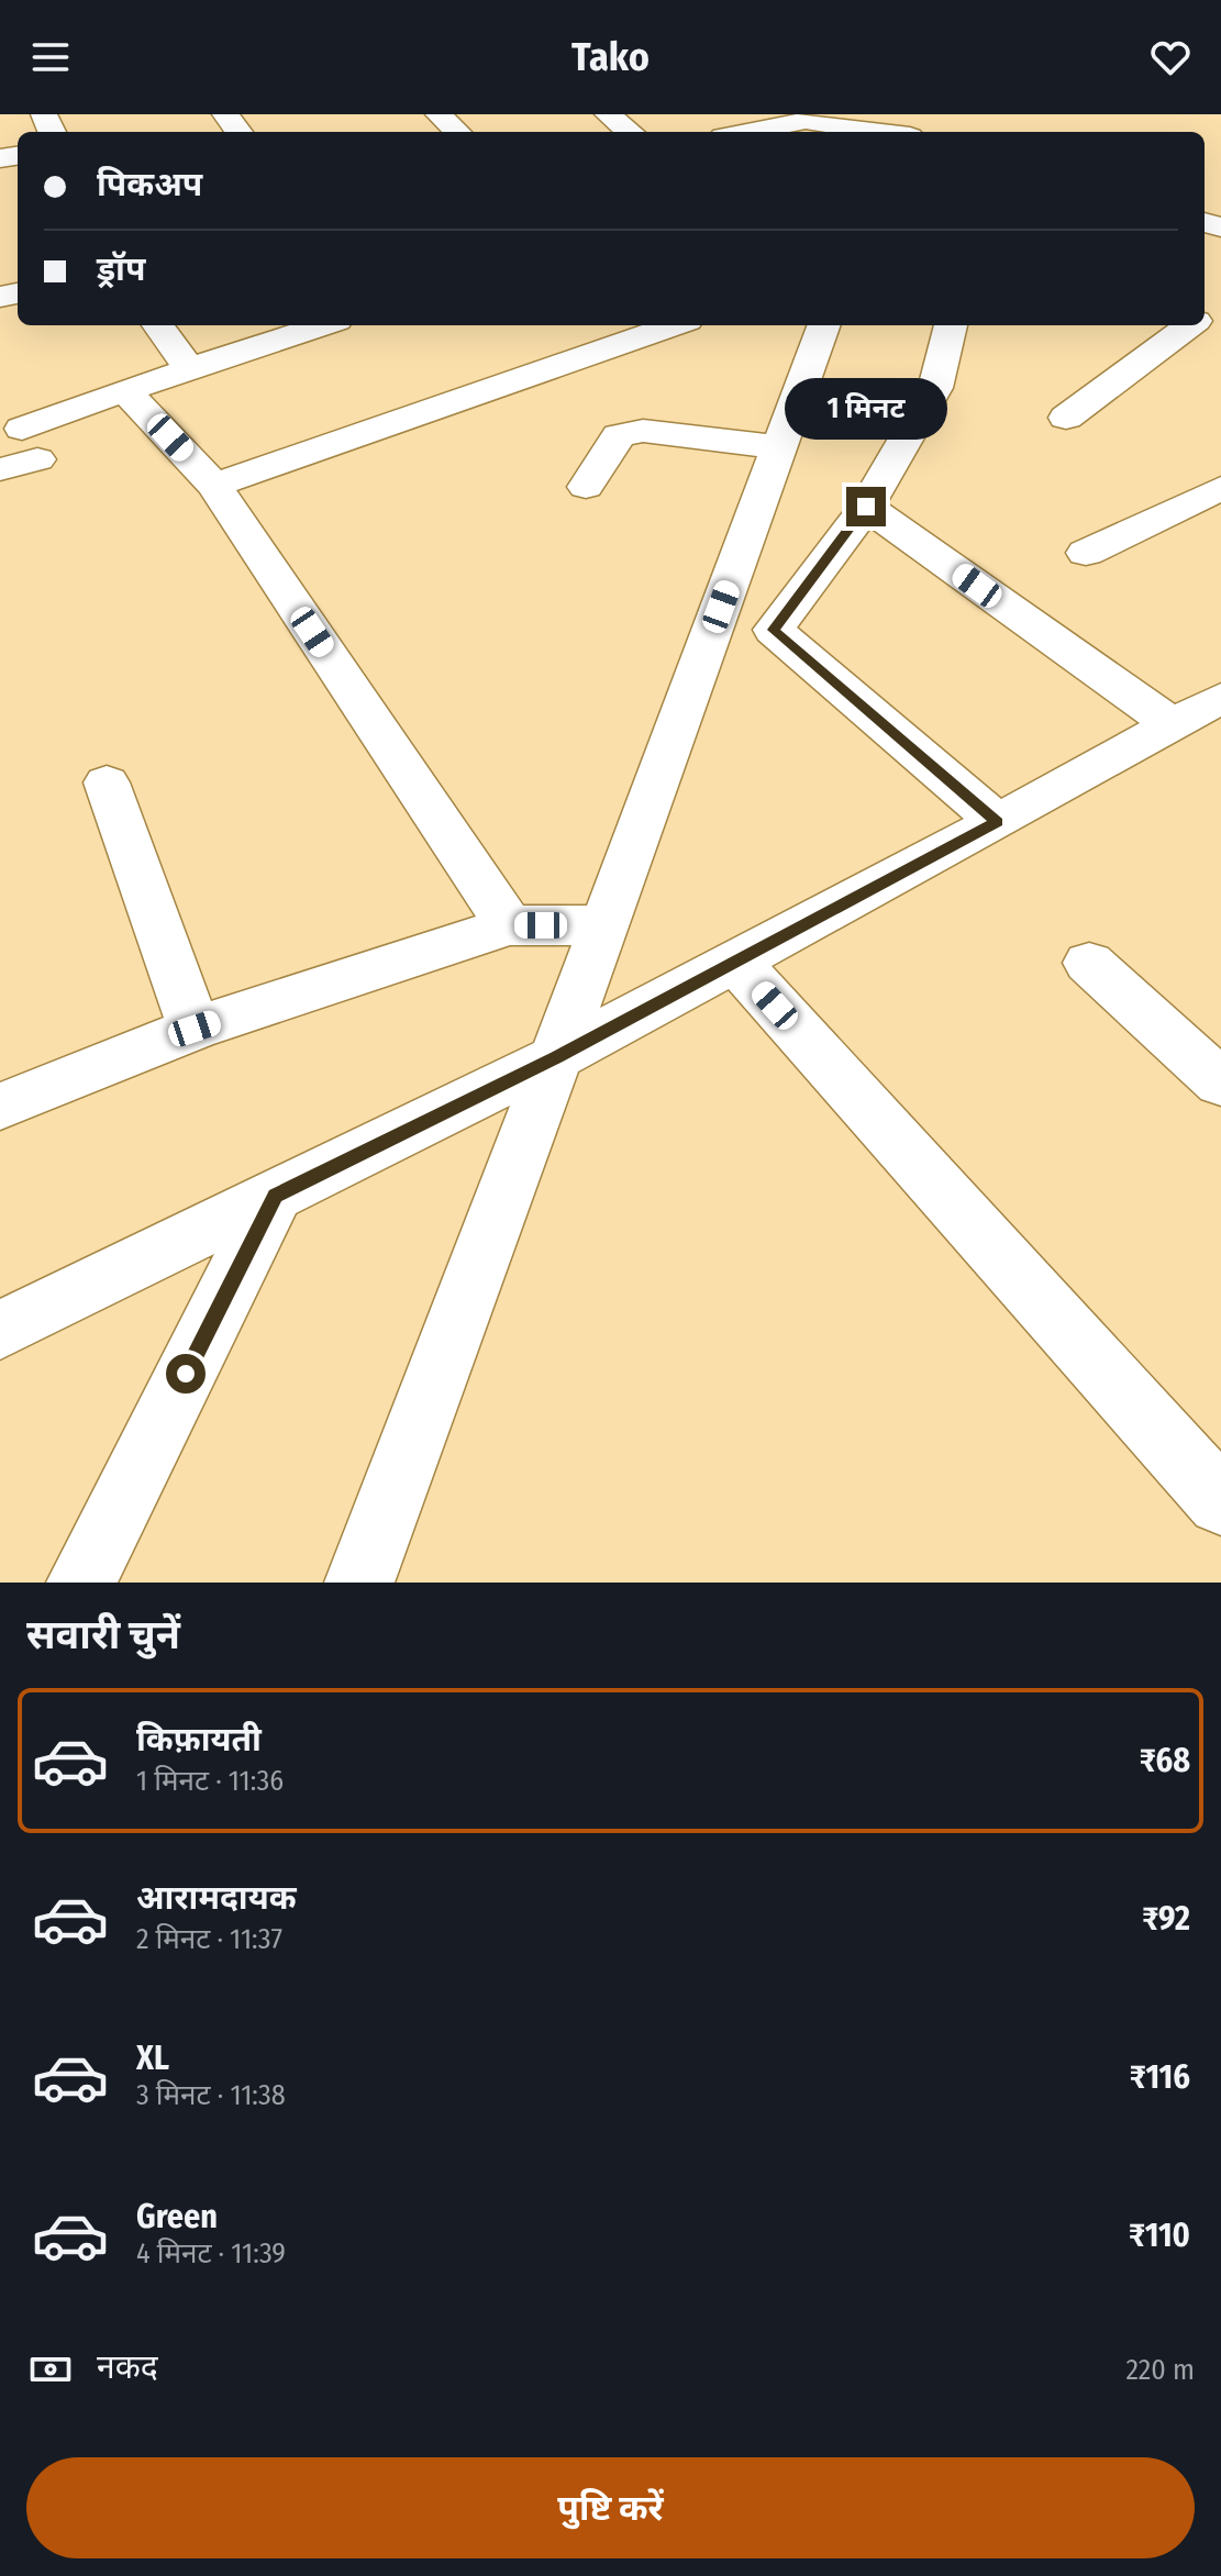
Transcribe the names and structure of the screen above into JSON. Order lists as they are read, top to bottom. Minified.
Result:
{"page":{"header":"Tako","banner":["पिकअप","ड्रॉप"],"bubble":"1 मिनट","heading":"सवारी चुनें","list":[{"name":"किफ़ायती","note":"1 मिनट · 11:36","value":"₹68"},{"name":"आरामदायक","note":"2 मिनट · 11:37","value":"₹92"},{"name":"XL","note":"3 मिनट · 11:38","value":"₹116"},{"name":"Green","note":"4 मिनट · 11:39","value":"₹110"}],"pay":["नकद","220 m"],"buttons":"पुष्टि करें"}}
